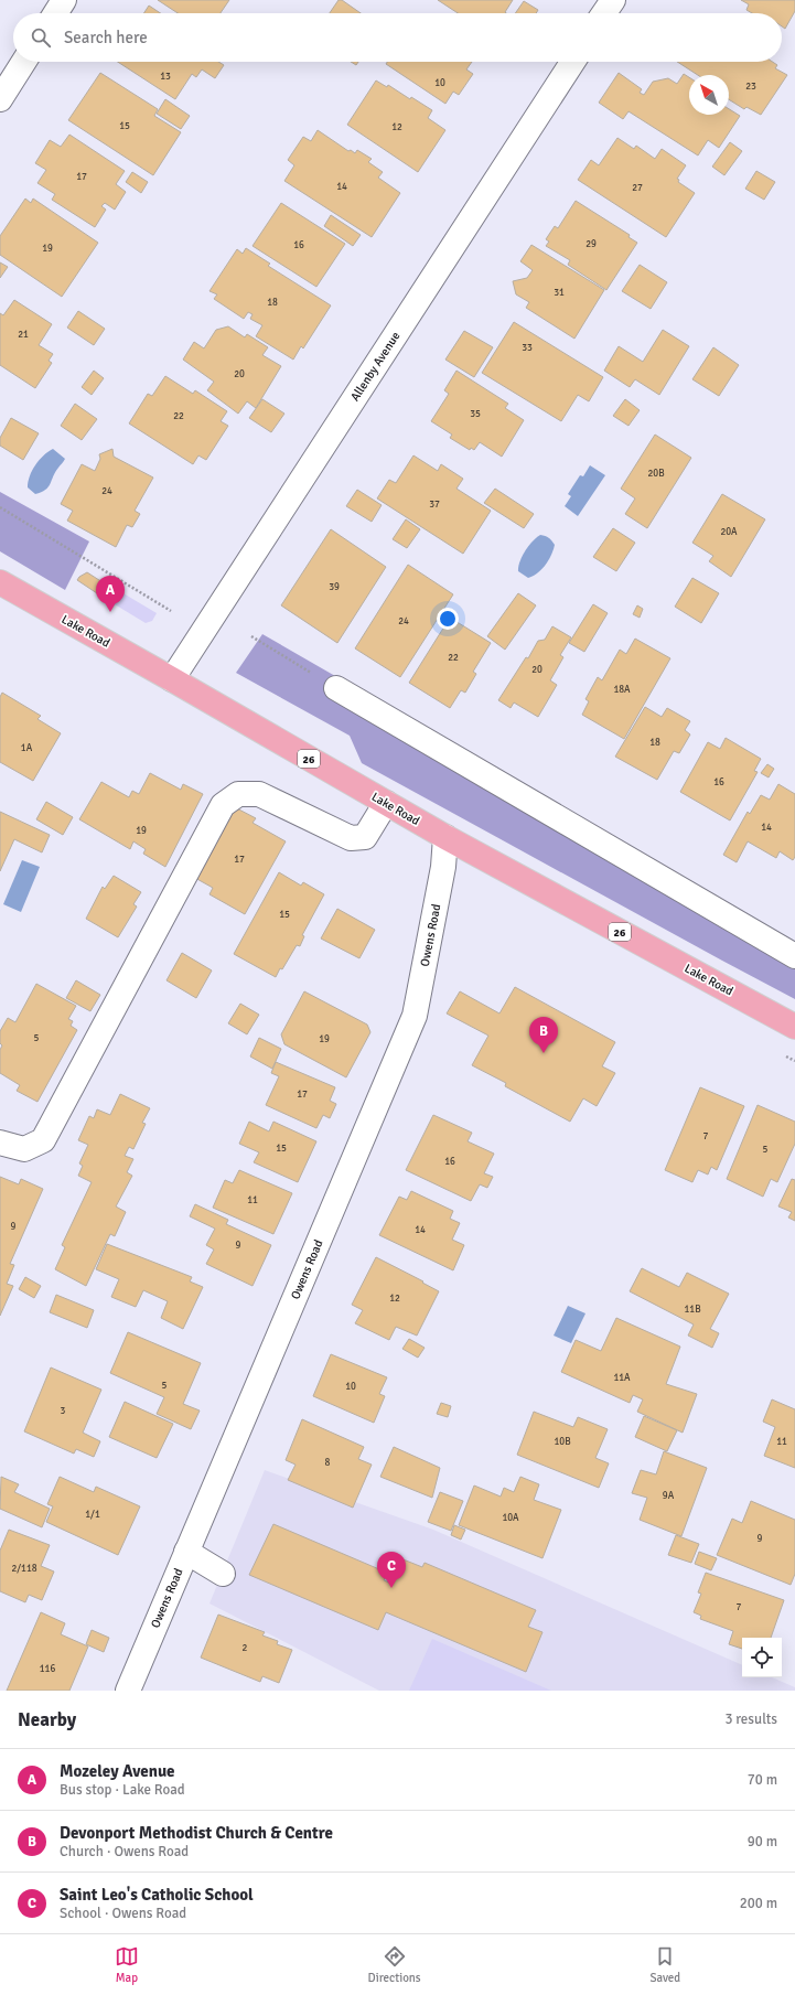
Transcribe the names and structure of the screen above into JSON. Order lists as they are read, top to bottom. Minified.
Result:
{"streets":{"main road":["Lake Road","26"],"street":["Allenby Avenue","Owens Road"]},"crossings":[["Allenby Avenue","Lake Road"],["Lake Road","Owens Road"]],"house_numbers":["13","10","23","15","12","17","14","27","29","16","19","31","18","21","33","20","35","22","20B","24","37","20A","39","24","22","20","18A","18","1A","16","14","19","17","15","5","19","17","7","15","5","16","11","9","14","9","12","11B","11A","5","10","3","10B","11","8","9A","1/1","10A","9","2/118","7","2","116"],"north":"top left","page":{"search":"Search here","pins":["A","B","C"],"heading":["Nearby","3 results"],"list":[{"mark":"A","name":"Mozeley Avenue","note":"Bus stop · Lake Road","value":"70 m"},{"mark":"B","name":"Devonport Methodist Church & Centre","note":"Church · Owens Road","value":"90 m"},{"mark":"C","name":"Saint Leo's Catholic School","note":"School · Owens Road","value":"200 m"}],"nav":["Map","Directions","Saved"]}}
